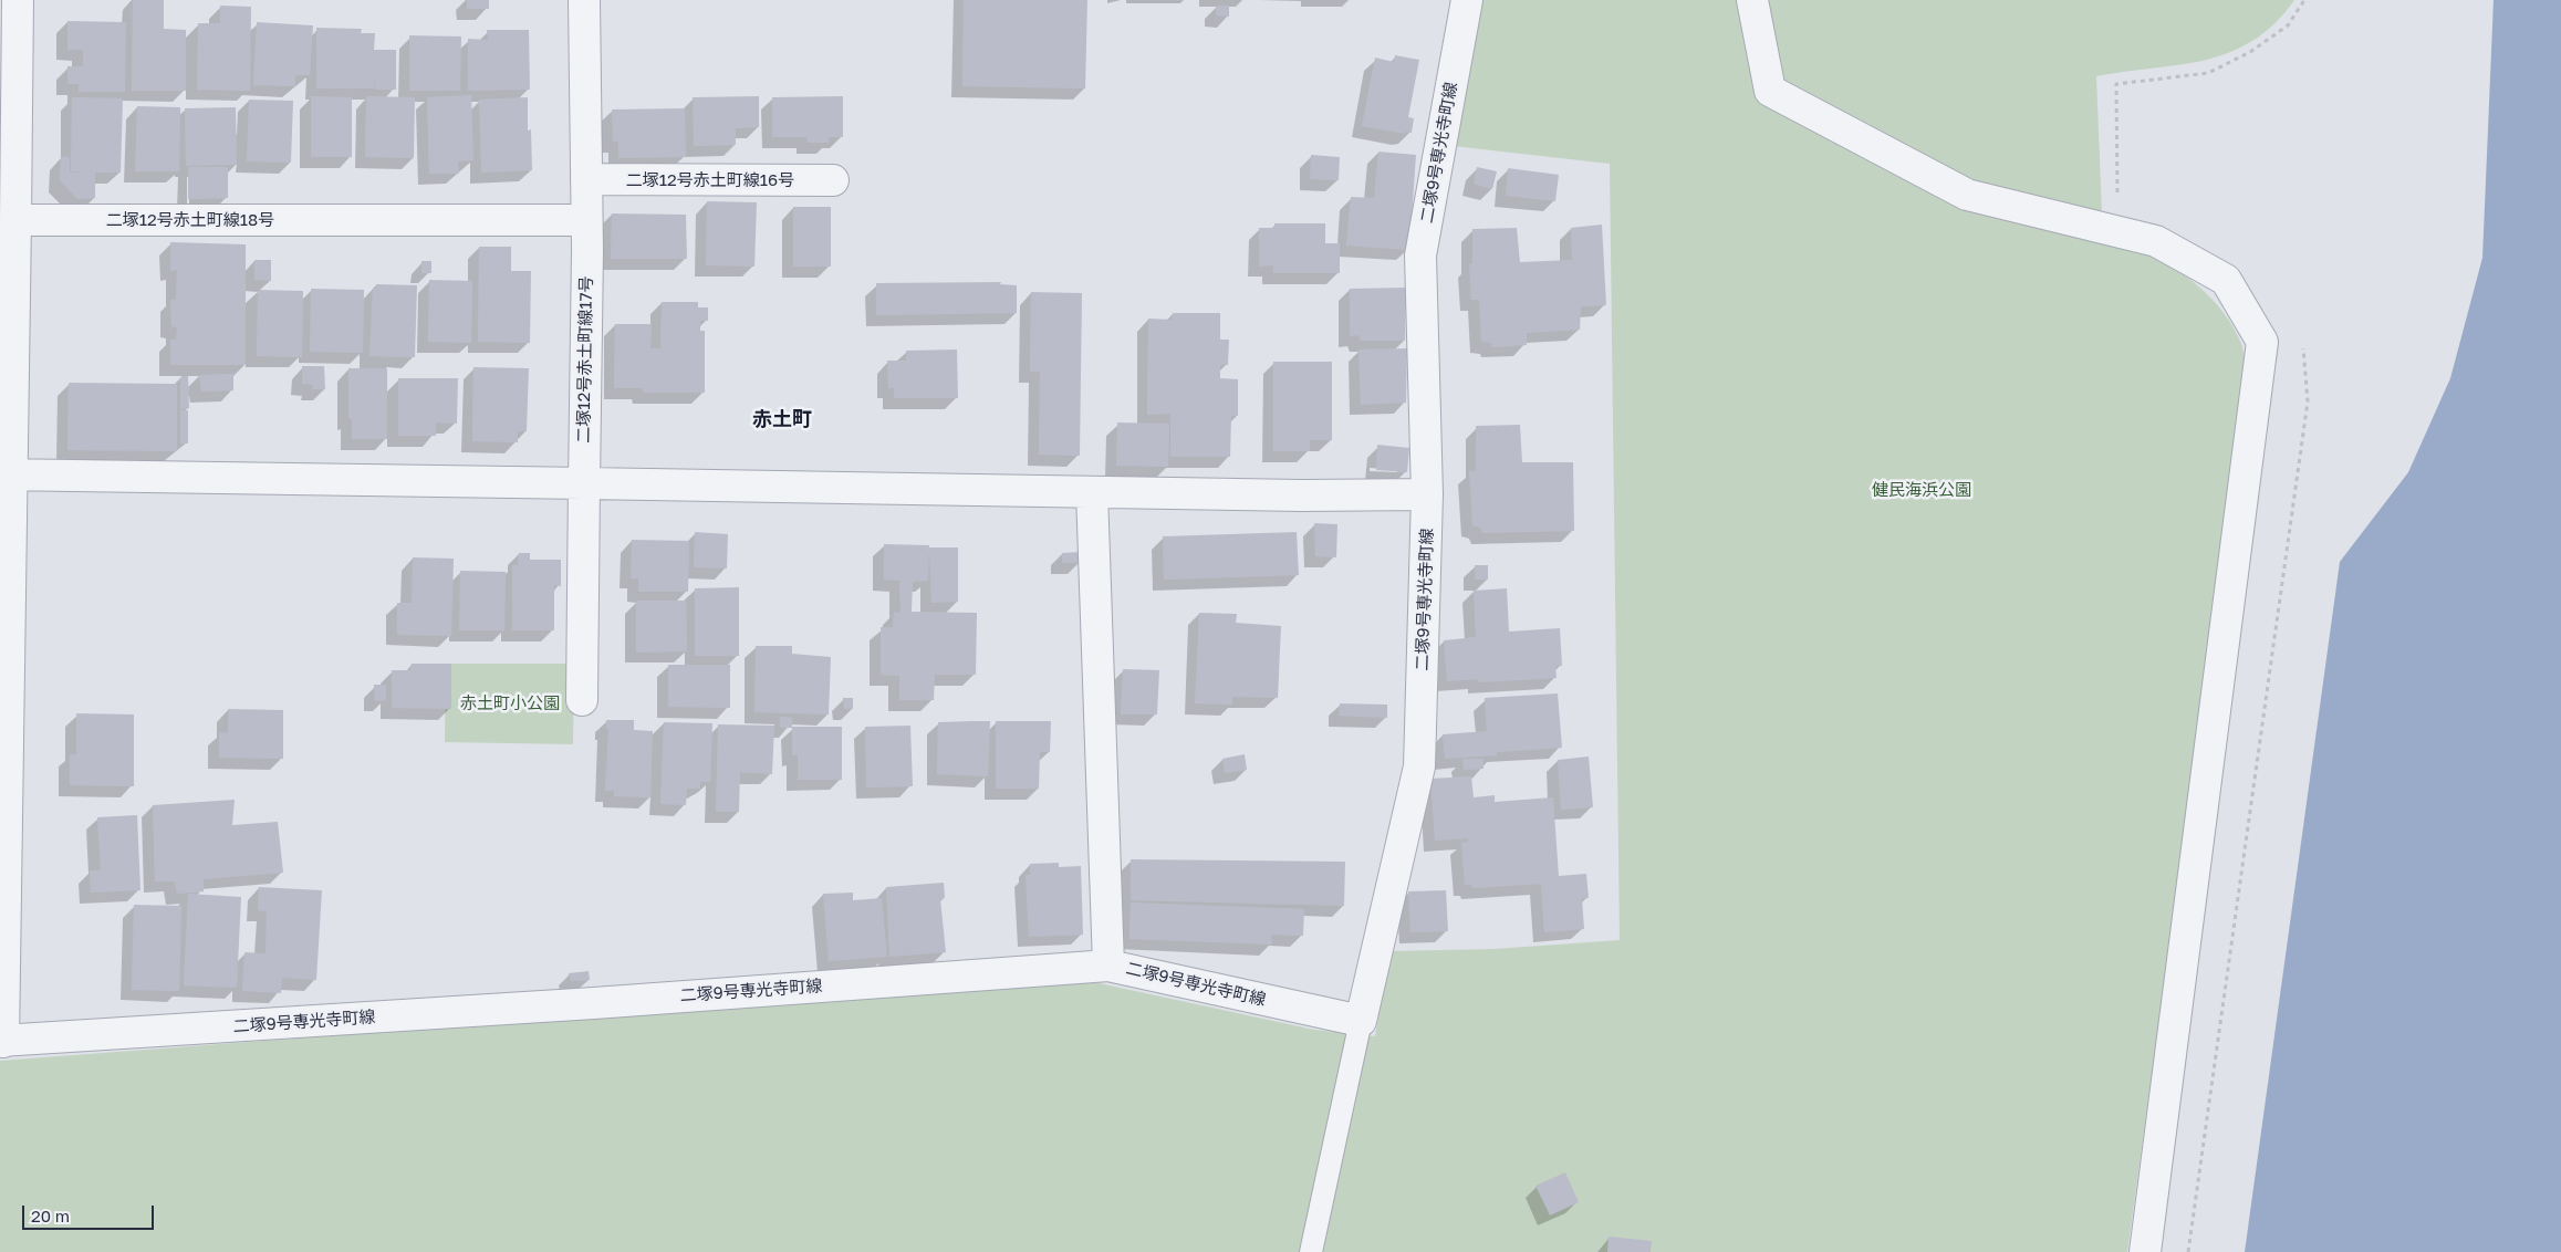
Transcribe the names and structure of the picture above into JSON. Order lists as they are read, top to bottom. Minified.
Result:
{"streets":{"street":["二塚9号専光寺町線","二塚12号赤土町線16号","二塚12号赤土町線18号","二塚12号赤土町線17号"]},"crossings":[["二塚12号赤土町線16号","二塚12号赤土町線17号"],["二塚12号赤土町線18号","二塚12号赤土町線17号"]],"districts":["赤土町"],"parks":["健民海浜公園","赤土町小公園"],"scale_bar":"20 m"}
